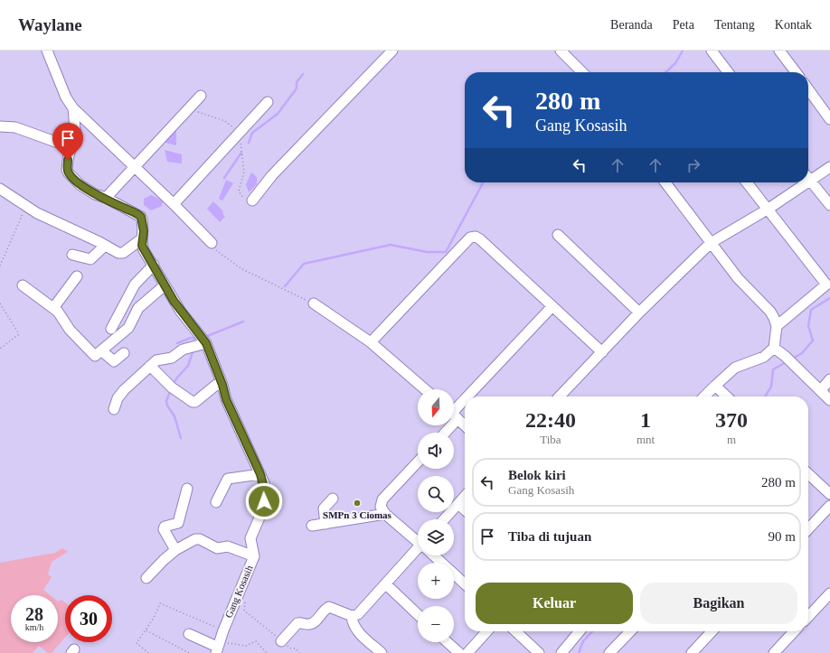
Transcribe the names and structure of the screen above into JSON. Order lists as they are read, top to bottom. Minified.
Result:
{"streets":{"street":["Gang Kosasih"]},"places":["SMPn 3 Ciomas"],"north":"bottom","page":{"header":"Waylane","nav":["Beranda","Peta","Tentang","Kontak"],"turn":["280 m","Gang Kosasih"],"map_buttons":["+","−"],"eta":["22:40","Tiba","1","mnt","370","m"],"list":[{"name":"Belok kiri","note":"Gang Kosasih","value":"280 m"},{"name":"Tiba di tujuan","value":"90 m"}],"buttons":["Keluar","Bagikan"],"speed":"28 km/h","limit":"30"}}
